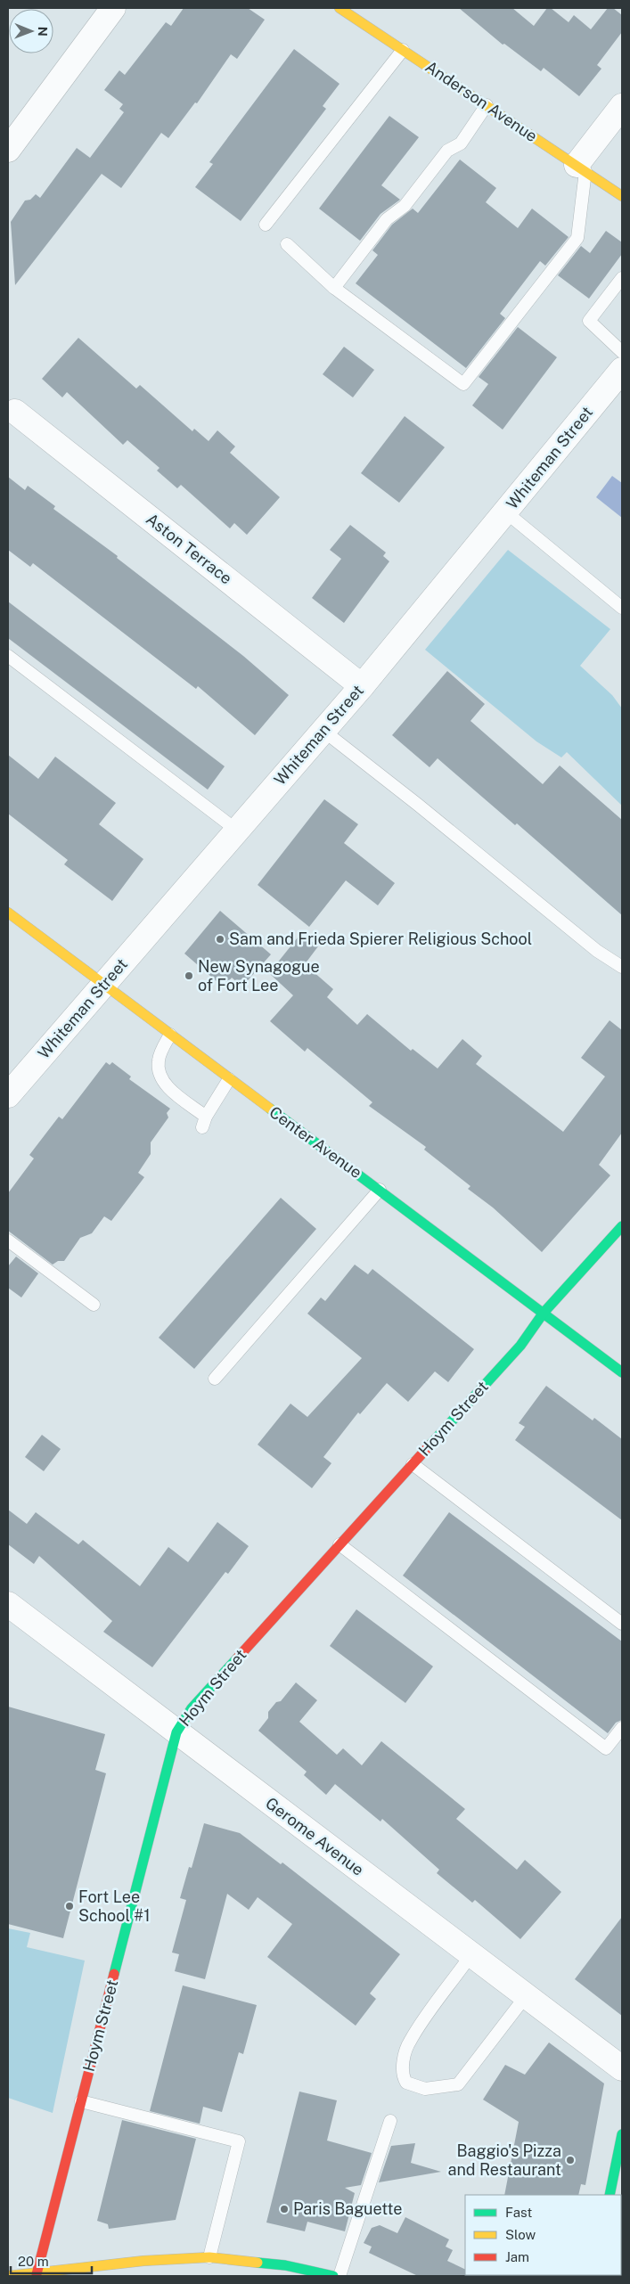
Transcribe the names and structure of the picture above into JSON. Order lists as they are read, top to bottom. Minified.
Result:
{"streets":{"main road":["Anderson Avenue","Center Avenue","Hoym Street"],"street":["Whiteman Street","Aston Terrace","Gerome Avenue"]},"crossings":[["Whiteman Street","Aston Terrace"],["Whiteman Street","Center Avenue"],["Center Avenue","Hoym Street"],["Hoym Street","Gerome Avenue"]],"places":["Sam and Frieda Spierer Religious School","New Synagogue of Fort Lee","Fort Lee School #1","Baggio's Pizza and Restaurant","Paris Baguette"],"legend":["Fast","Slow","Jam"],"scale_bar":"20 m","north":"right"}
